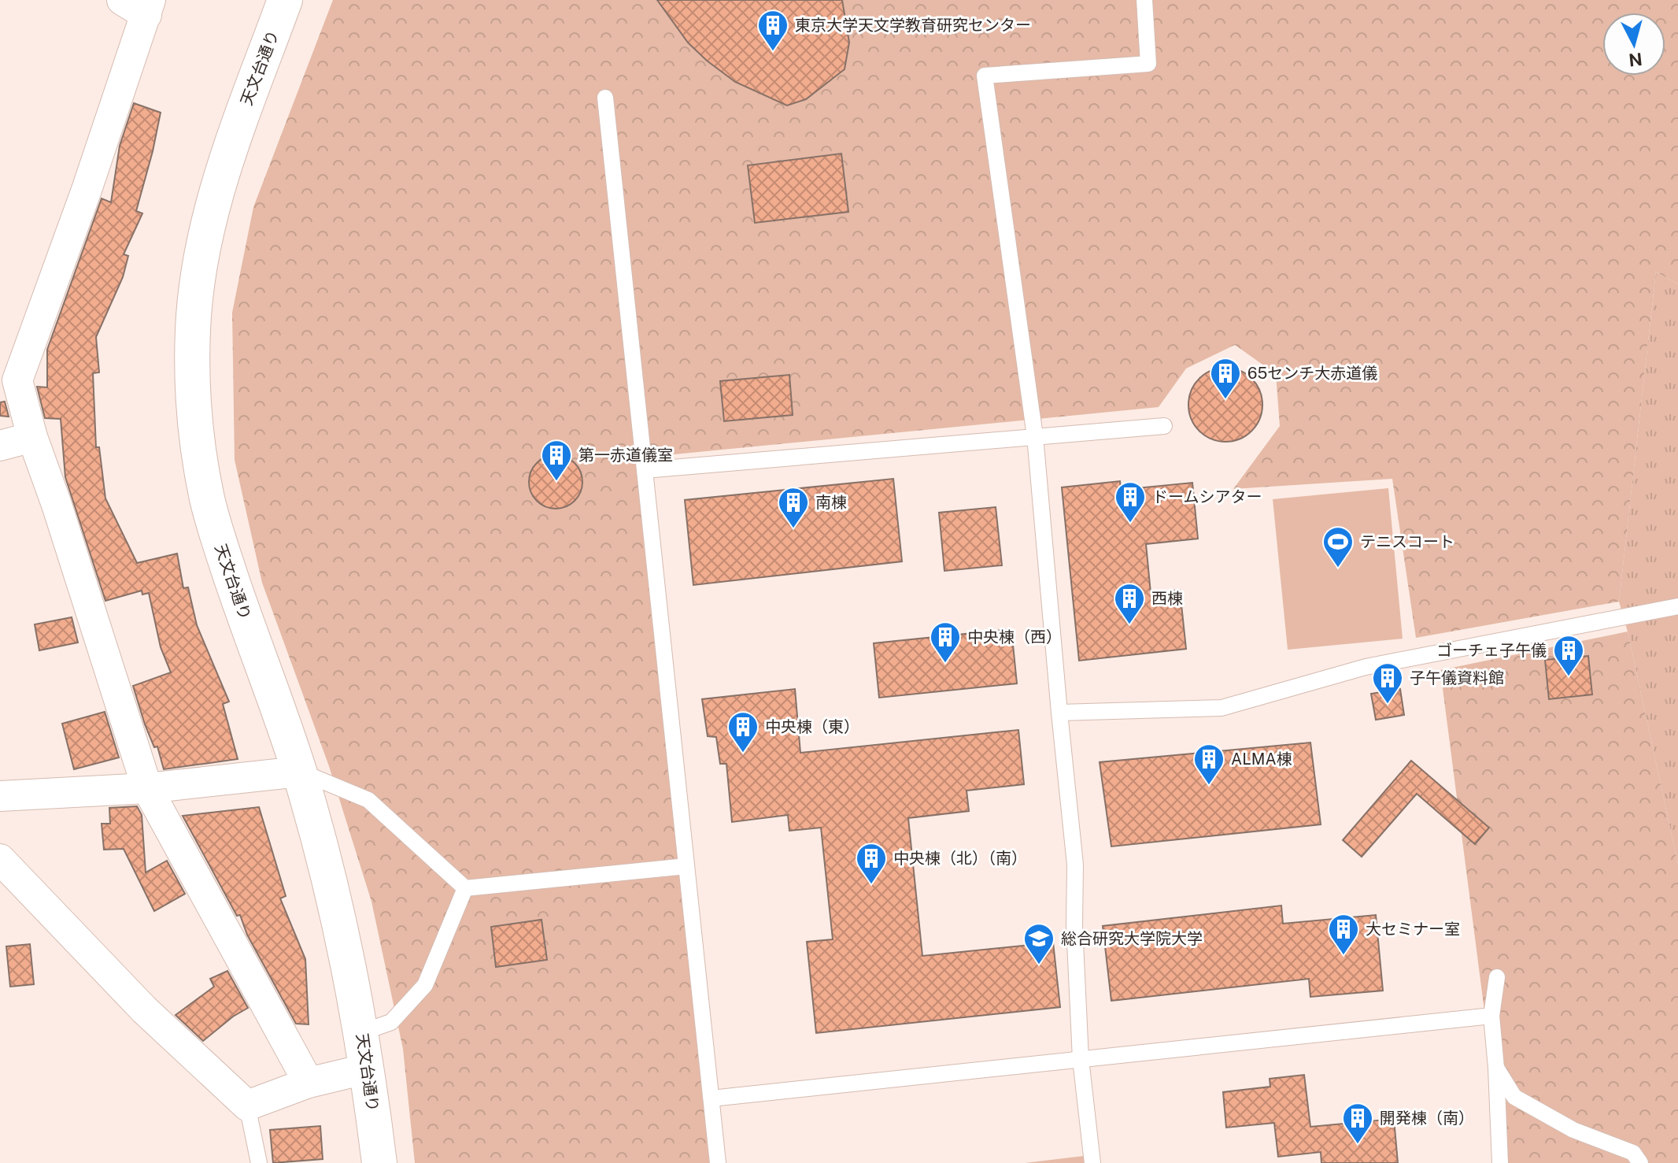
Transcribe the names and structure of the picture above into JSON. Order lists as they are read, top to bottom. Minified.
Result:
{"streets":{"main road":["天文台通り"]},"places":{"building":["東京大学天文学教育研究センター","65センチ大赤道儀","第一赤道儀室","ドームシアター","南棟","西棟","中央棟（西）","ゴーチェ子午儀","子午儀資料館","中央棟（東）","ALMA棟","中央棟（北）（南）","大セミナー室","開発棟（南）"],"sports":["テニスコート"],"school or university":["総合研究大学院大学"]},"north":"bottom"}
